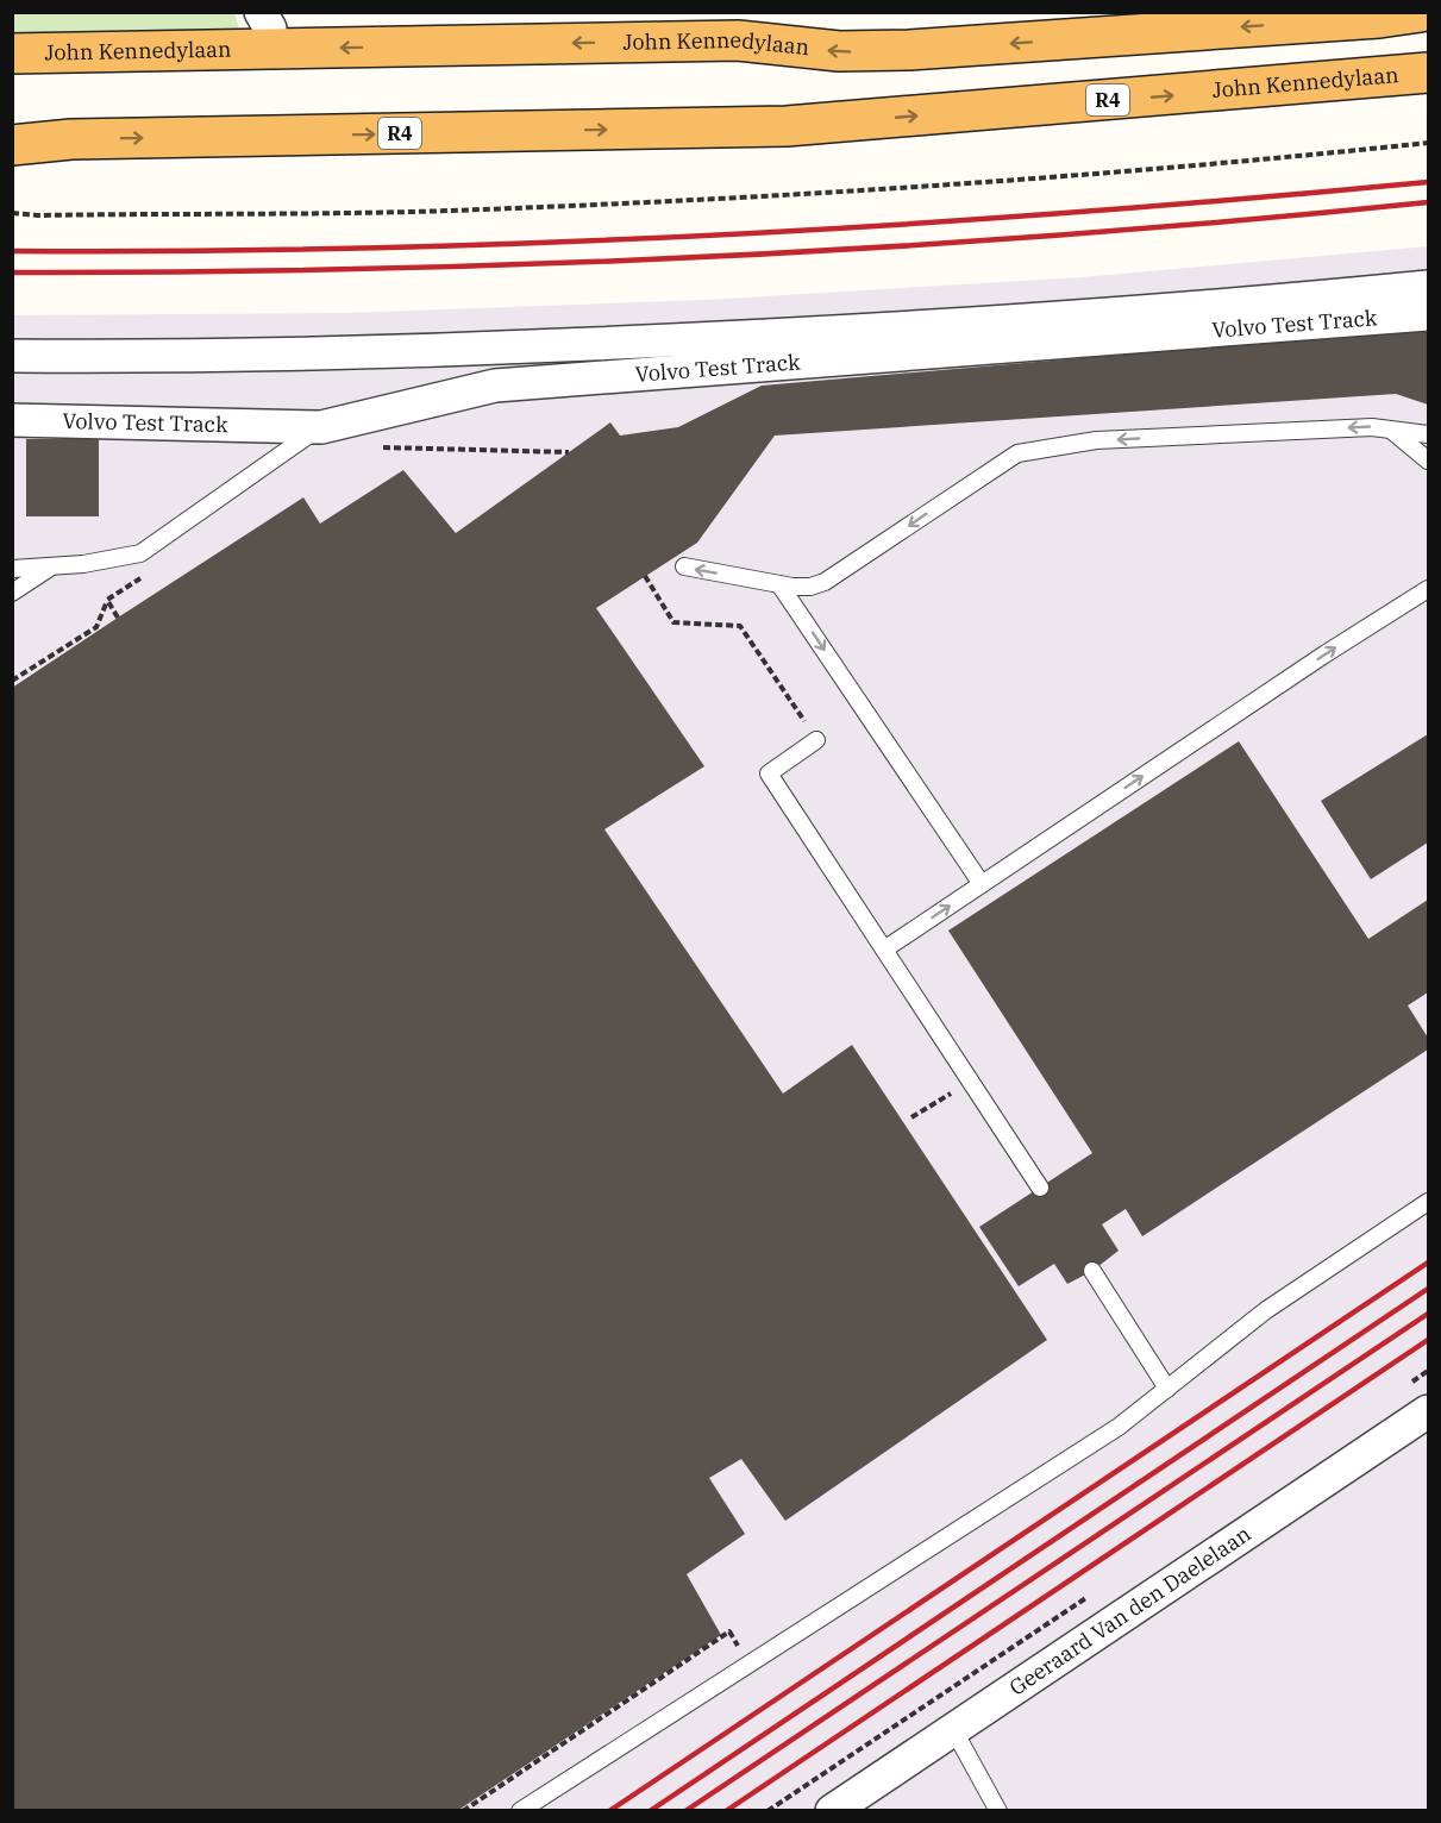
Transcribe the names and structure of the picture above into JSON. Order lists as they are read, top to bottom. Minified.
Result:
{"streets":{"highway":["John Kennedylaan","R4"],"street":["Volvo Test Track","Geeraard Van den Daelelaan"]}}
